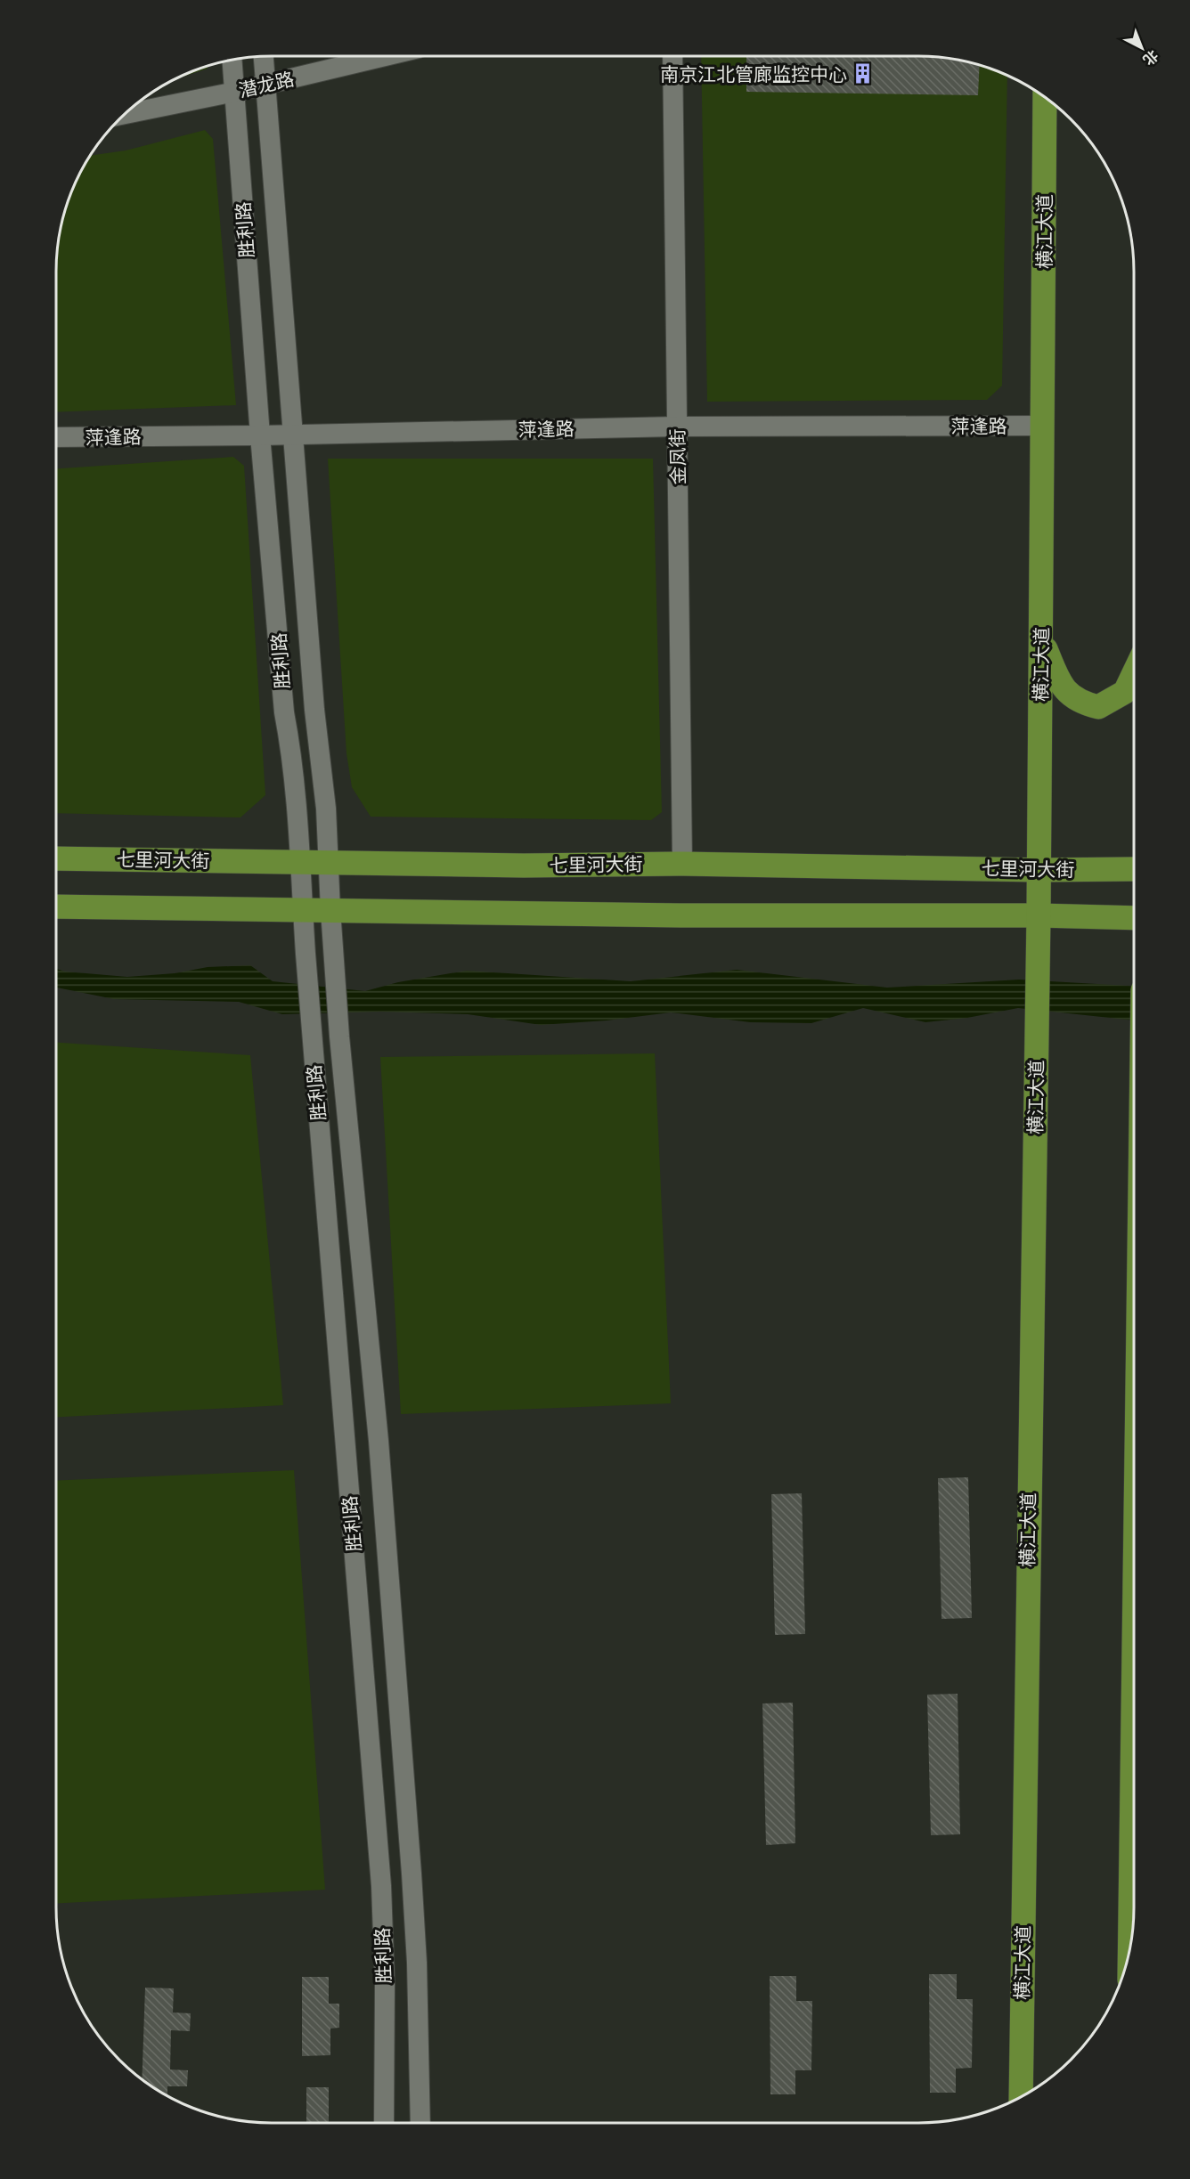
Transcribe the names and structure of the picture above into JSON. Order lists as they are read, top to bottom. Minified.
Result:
{"streets":{"main road":["横江大道","七里河大街"],"street":["潜龙路","胜利路","萍逢路","金凤街"]},"crossings":[["潜龙路","胜利路"],["胜利路","萍逢路"],["胜利路","七里河大街"],["横江大道","萍逢路"],["横江大道","七里河大街"],["萍逢路","金凤街"],["金凤街","七里河大街"]],"places":{"building":["南京江北管廊监控中心"]},"north":"bottom right"}
